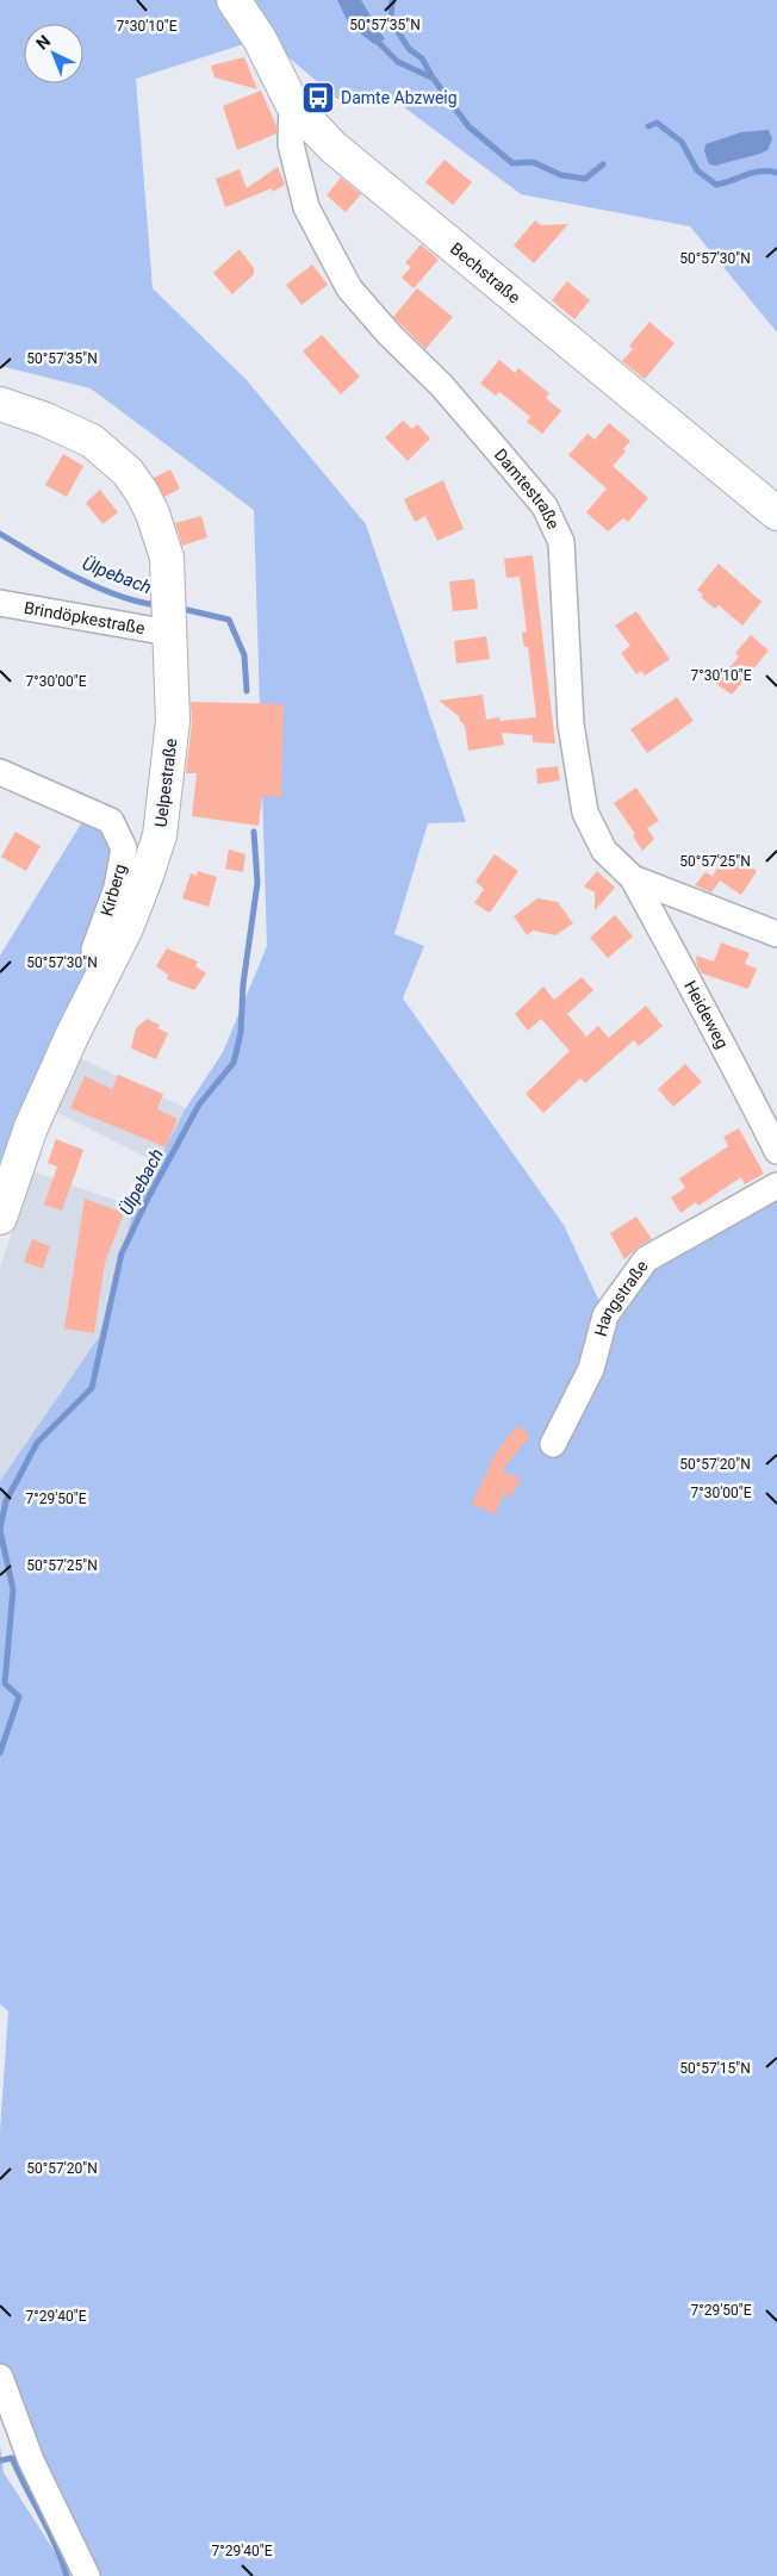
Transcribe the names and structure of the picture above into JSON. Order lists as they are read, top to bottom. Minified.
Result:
{"streets":{"main road":["Bechstraße","Uelpestraße"],"street":["Damtestraße","Brindöpkestraße","Kirberg","Heideweg","Hangstraße"]},"crossings":[["Bechstraße","Damtestraße"],["Damtestraße","Heideweg"],["Brindöpkestraße","Uelpestraße"],["Uelpestraße","Kirberg"]],"water":["Ülpebach"],"places":{"bus stop":["Damte Abzweig"]},"north":"top left","coordinates":["50°57'35\"N","7°30'10\"E","50°57'30\"N","7°30'00\"E","50°57'25\"N","50°57'20\"N","7°29'50\"E","50°57'15\"N","7°29'40\"E"]}
